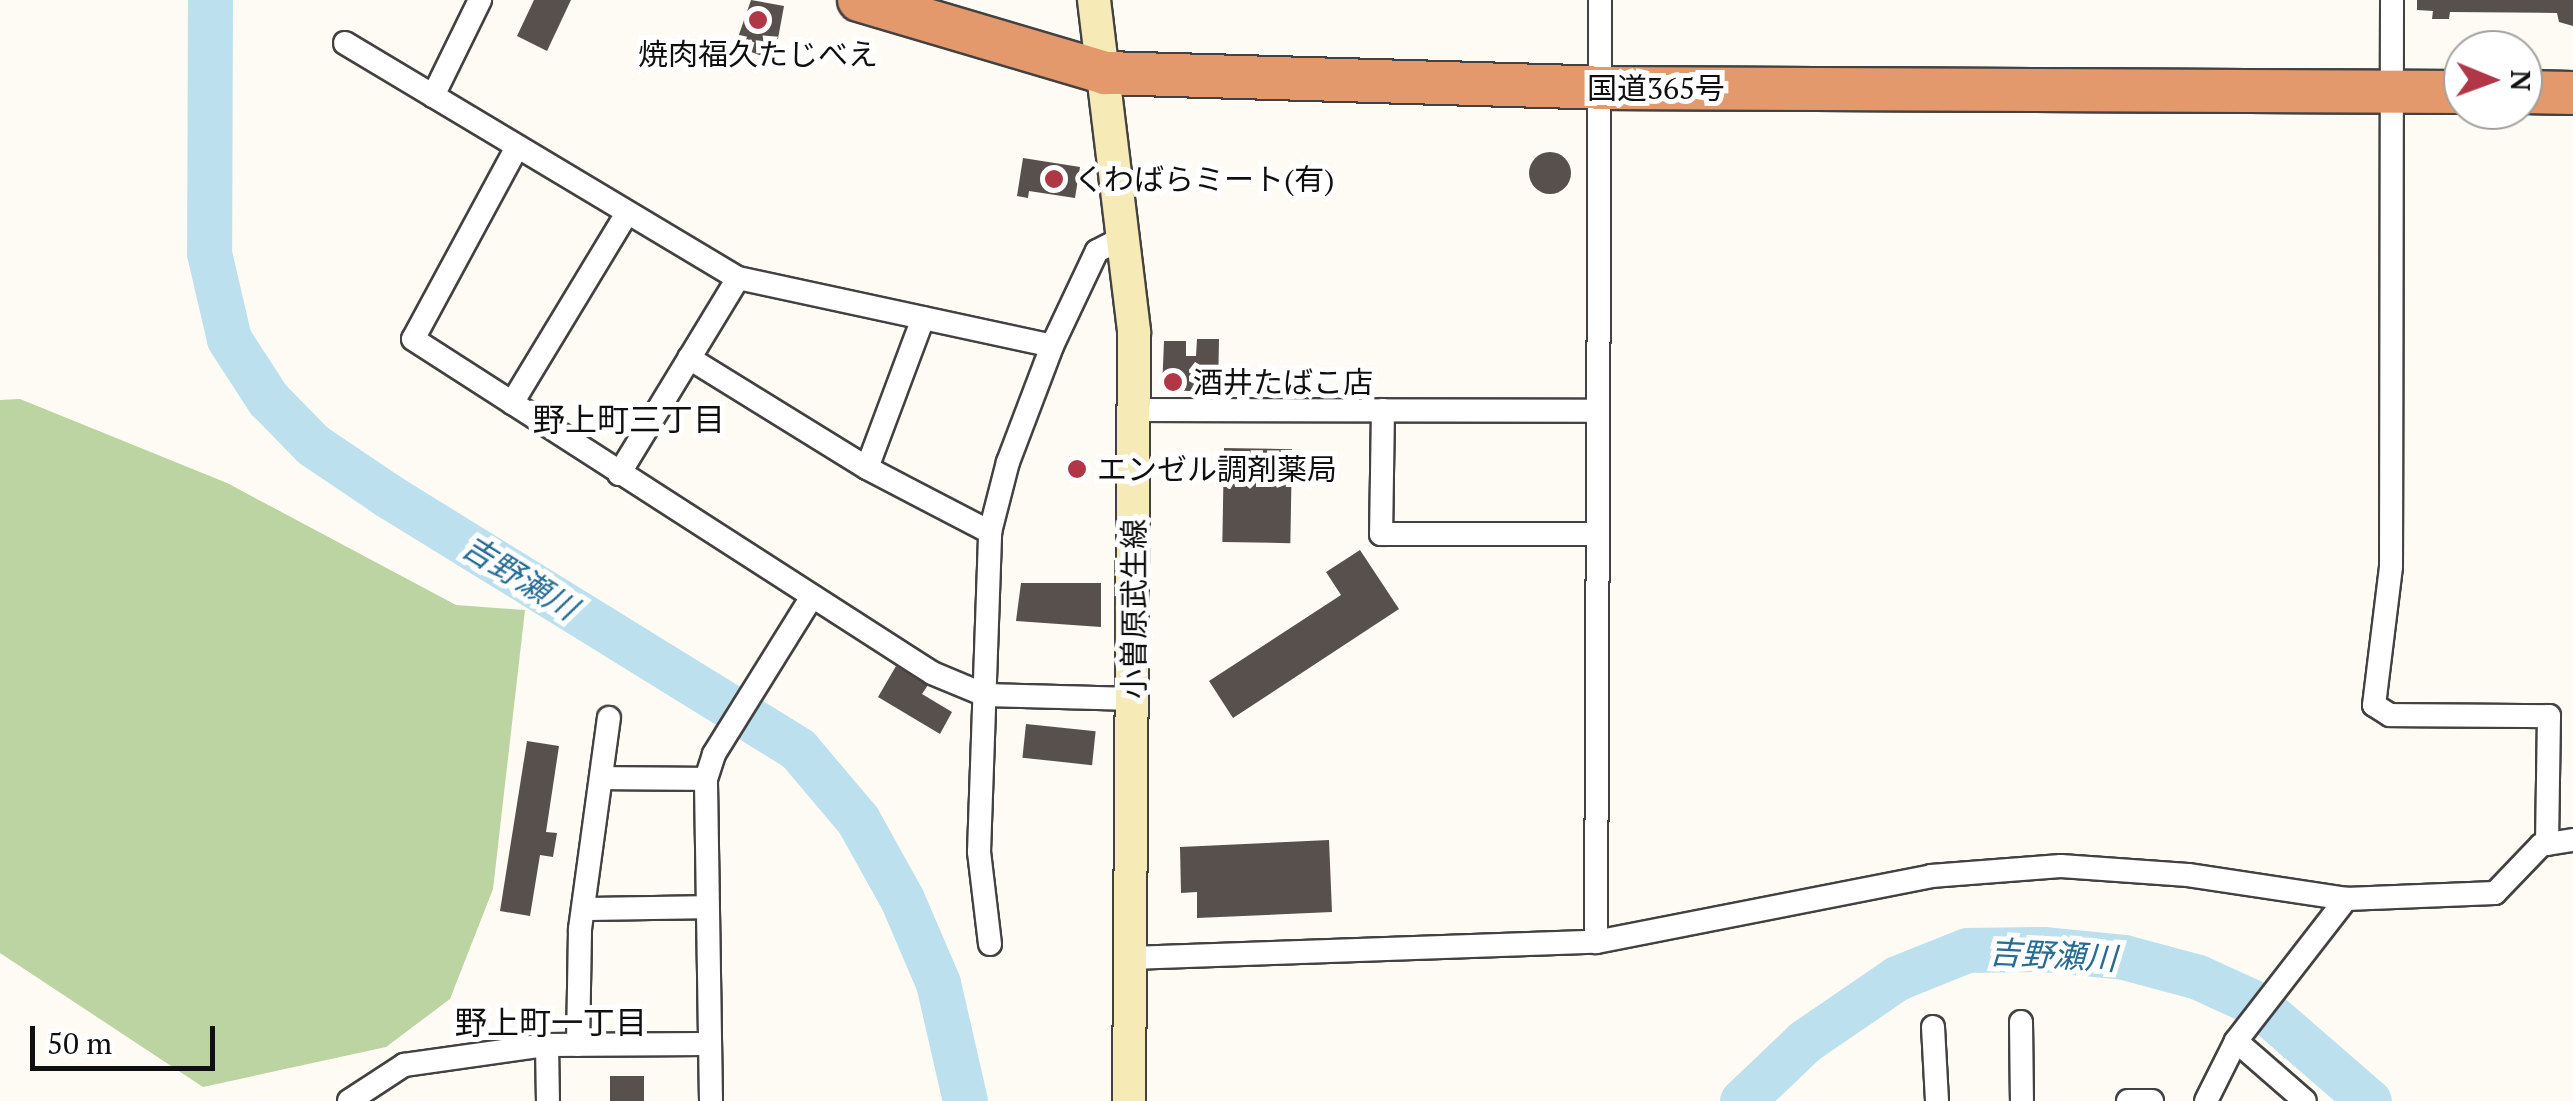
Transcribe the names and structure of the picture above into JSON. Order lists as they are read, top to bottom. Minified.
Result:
{"streets":{"highway":["国道365号"],"main road":["小曽原武生線"]},"crossings":[["国道365号","小曽原武生線"]],"districts":["野上町三丁目","野上町一丁目"],"water":["吉野瀬川"],"places":["焼肉福久たじべえ","くわばらミート(有)","酒井たばこ店","エンゼル調剤薬局"],"scale_bar":"50 m","north":"right"}
